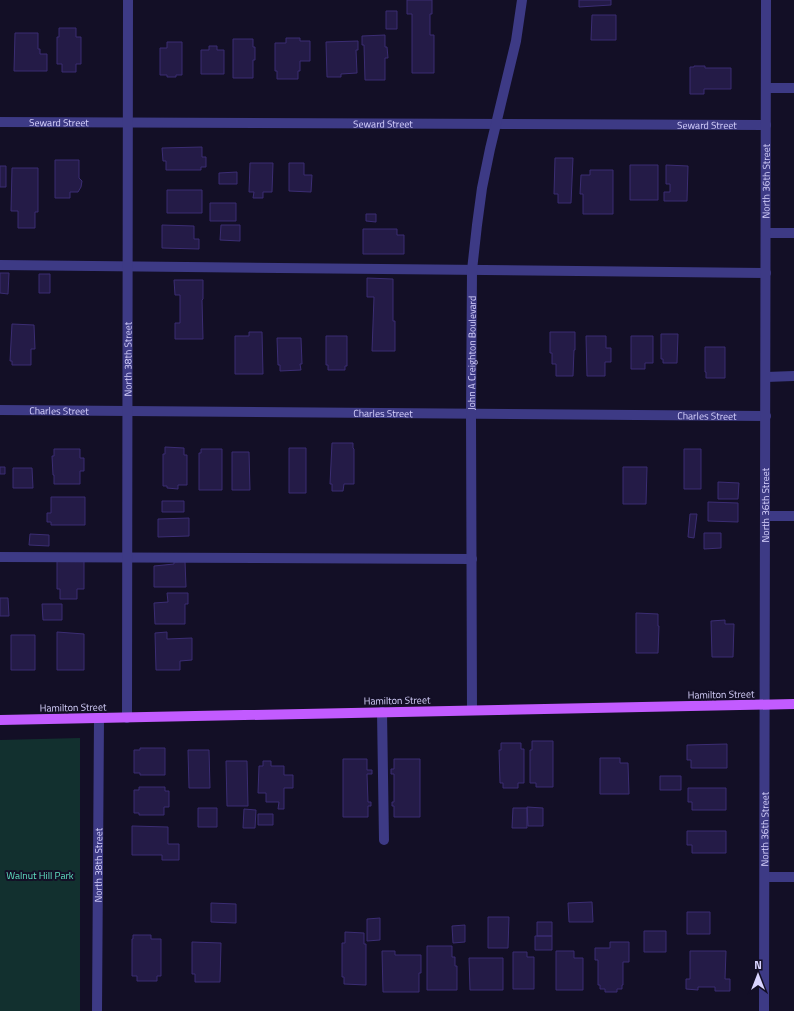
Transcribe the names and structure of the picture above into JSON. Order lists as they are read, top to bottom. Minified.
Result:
{"streets":{"main road":["Hamilton Street"],"street":["Seward Street","North 36th Street","John A Creighton Boulevard","North 38th Street","Charles Street"]},"crossings":[["Seward Street","North 36th Street"],["Seward Street","John A Creighton Boulevard"],["Seward Street","North 38th Street"],["North 36th Street","Charles Street"],["North 36th Street","Hamilton Street"],["John A Creighton Boulevard","Charles Street"],["John A Creighton Boulevard","Hamilton Street"],["North 38th Street","Charles Street"],["North 38th Street","Hamilton Street"]],"parks":["Walnut Hill Park"],"north":"top"}
